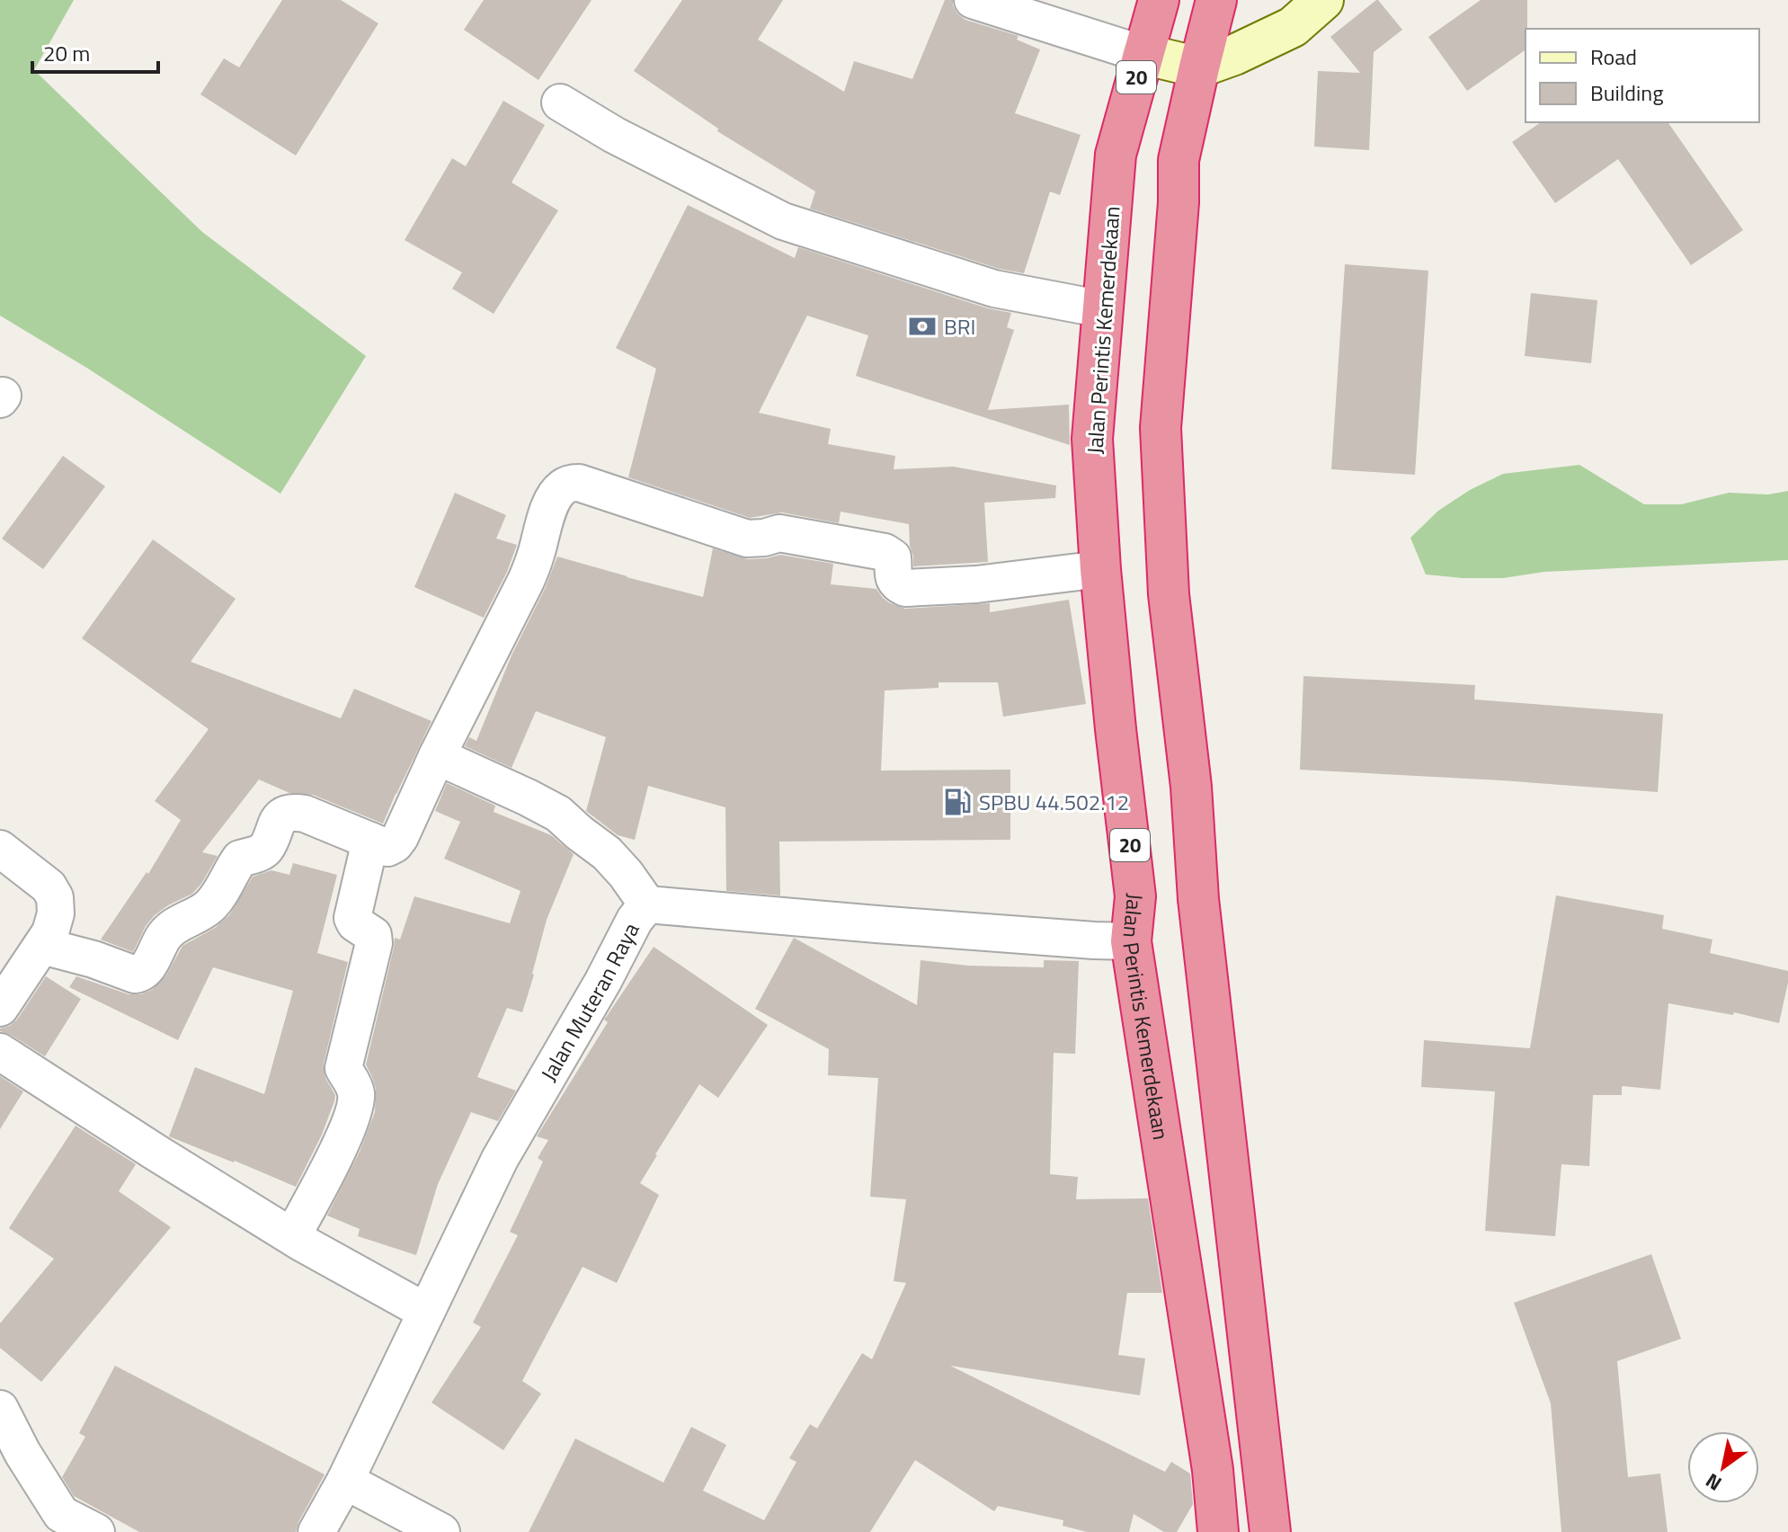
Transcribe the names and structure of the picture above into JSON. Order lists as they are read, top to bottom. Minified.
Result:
{"streets":{"highway":["20","Jalan Perintis Kemerdekaan"],"street":["Jalan Muteran Raya"]},"crossings":[["20","Jalan Perintis Kemerdekaan"],["Jalan Perintis Kemerdekaan","Jalan Muteran Raya"]],"places":{"bank":["BRI"],"fuel station":["SPBU 44.502.12"]},"legend":["Road","Building"],"scale_bar":"20 m","north":"bottom left"}
